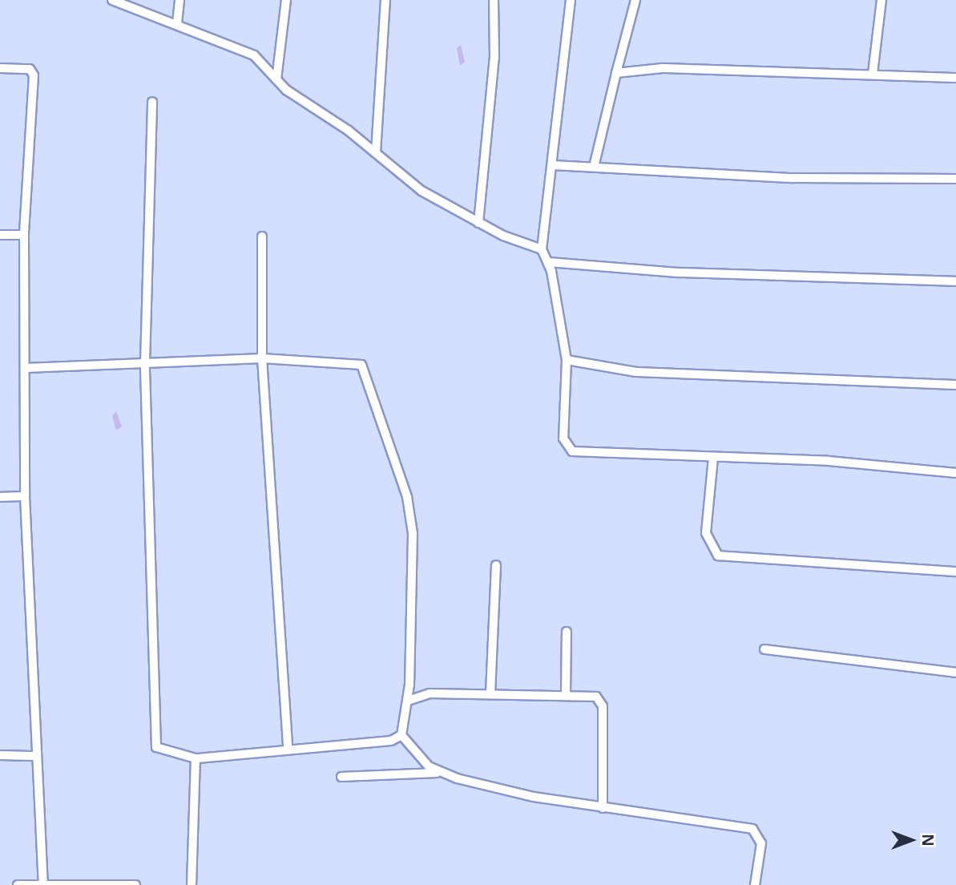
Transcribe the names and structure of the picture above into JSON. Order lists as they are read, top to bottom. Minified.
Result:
{"north":"right"}
